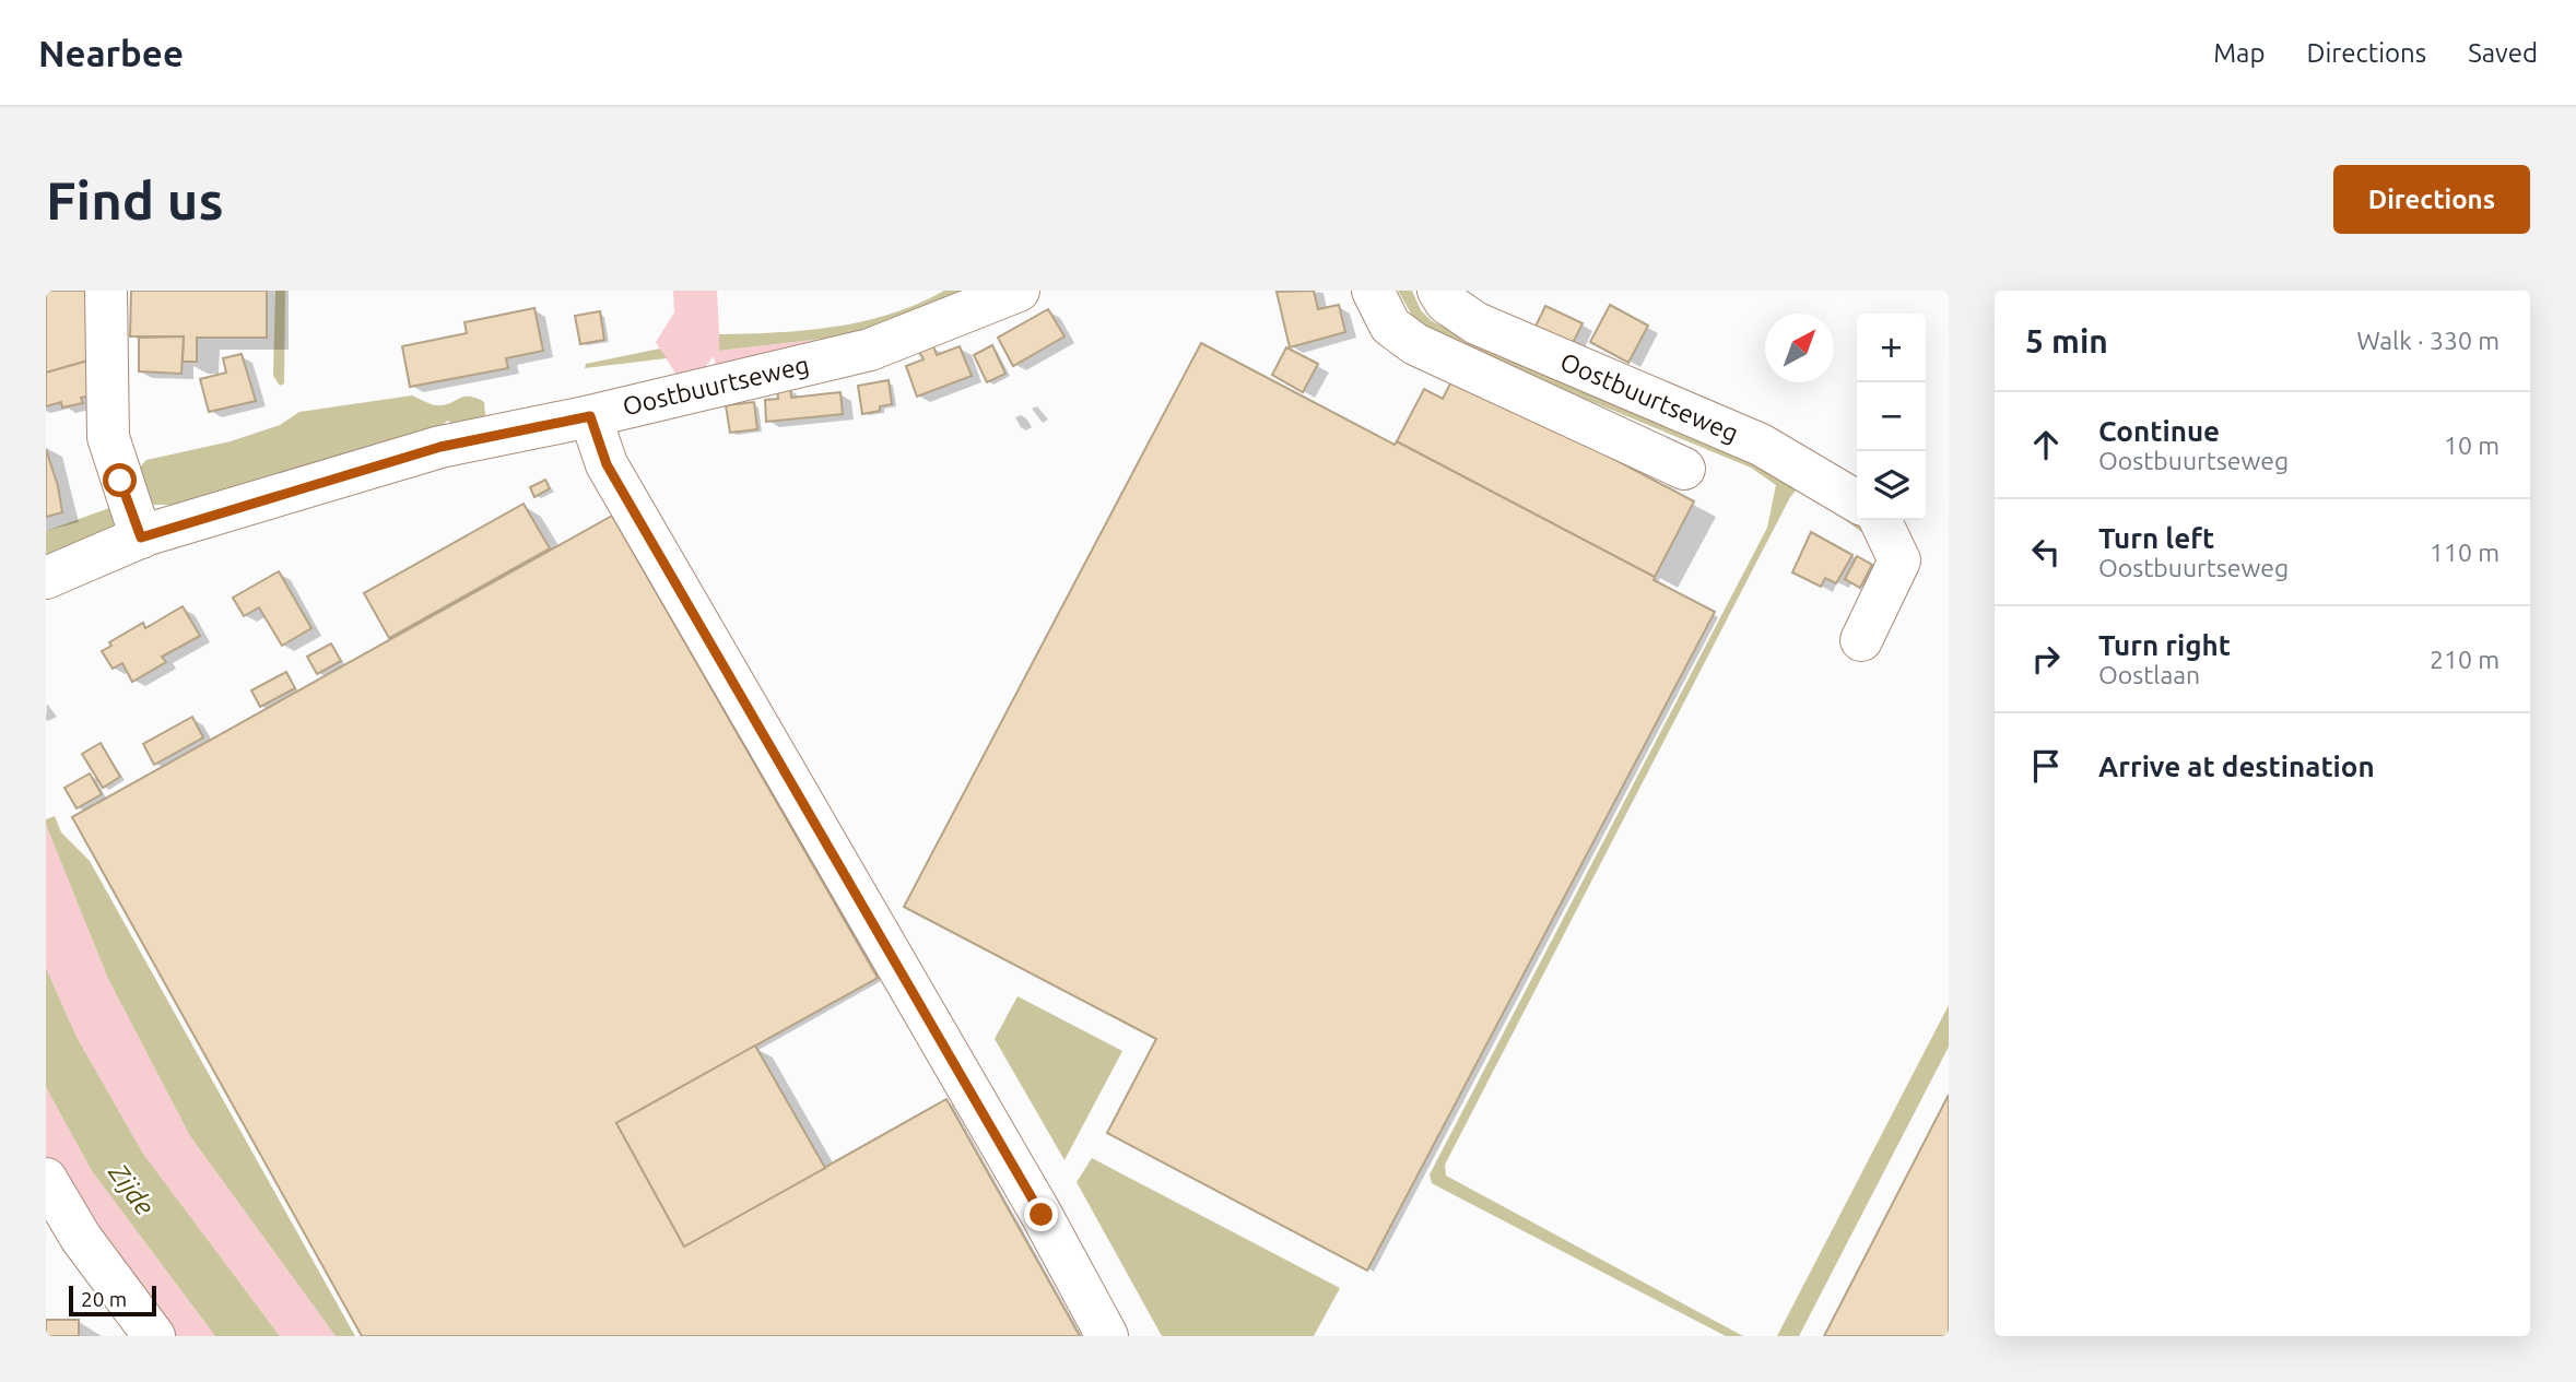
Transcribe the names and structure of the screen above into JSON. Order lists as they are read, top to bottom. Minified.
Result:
{"streets":{"street":["Oostbuurtseweg"]},"water":["Zijde"],"scale_bar":"20 m","north":"top right","page":{"header":"Nearbee","nav":["Map","Directions","Saved"],"buttons":"Directions","title":"Find us","heading":["5 min","Walk · 330 m"],"map_buttons":["+","−"],"list":[["Continue","Oostbuurtseweg","10 m"],["Turn left","Oostbuurtseweg","110 m"],["Turn right","Oostlaan","210 m"],"Arrive at destination"],"scale":"20 m"}}
